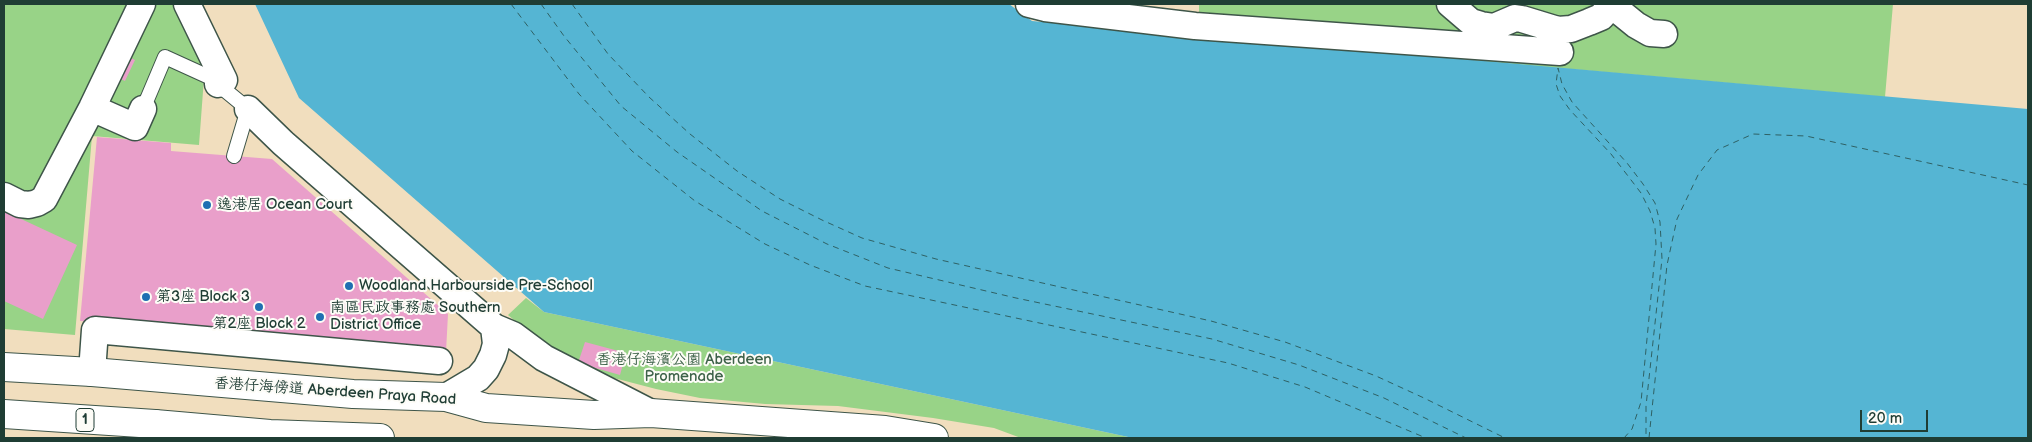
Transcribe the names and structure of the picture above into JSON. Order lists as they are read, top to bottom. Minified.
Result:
{"streets":{"main road":["香港仔海傍道 Aberdeen Praya Road","1"]},"parks":["香港仔海濱公園 Aberdeen Promenade"],"places":["逸港居 Ocean Court","Woodland Harbourside Pre-School","第3座 Block 3","第2座 Block 2","南區民政事務處 Southern District Office"],"scale_bar":"20 m"}
